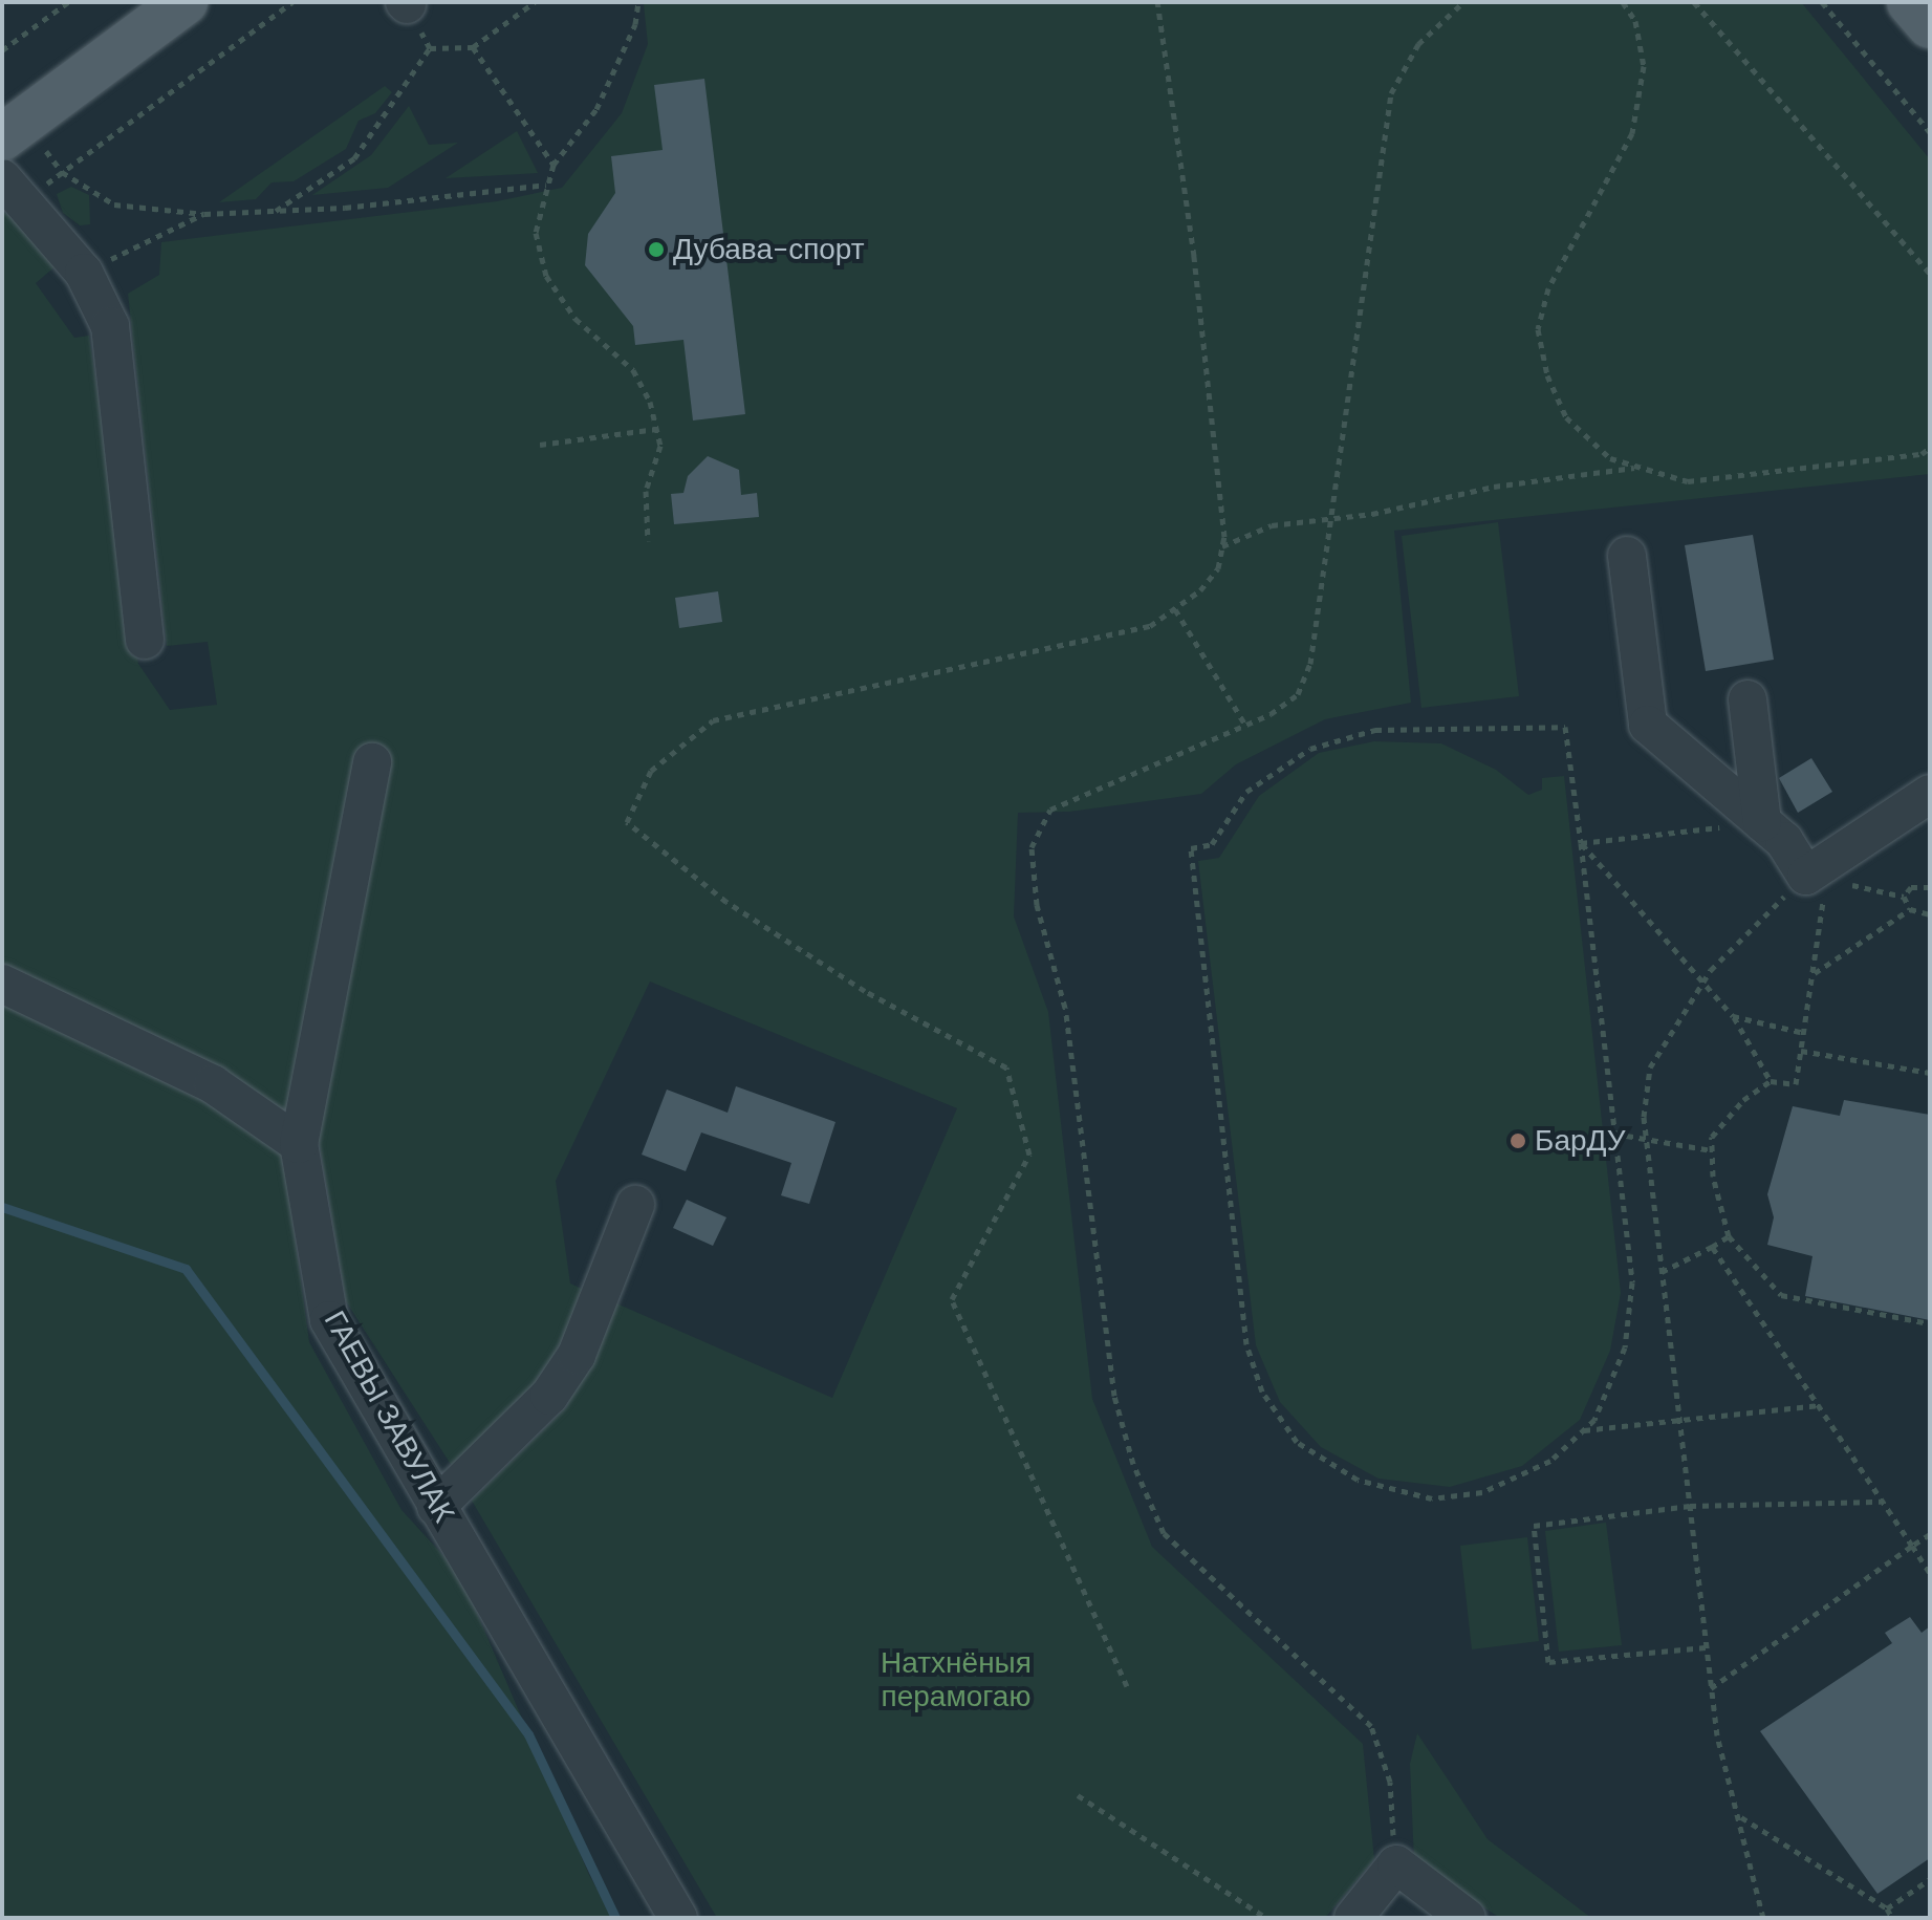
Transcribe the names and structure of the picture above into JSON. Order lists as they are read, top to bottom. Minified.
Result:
{"streets":{"street":["ГАЕВЫ ЗАВУЛАК"]},"parks":["Натхнёныя перамогаю"],"places":["Дубава-спорт","БарДУ"]}
